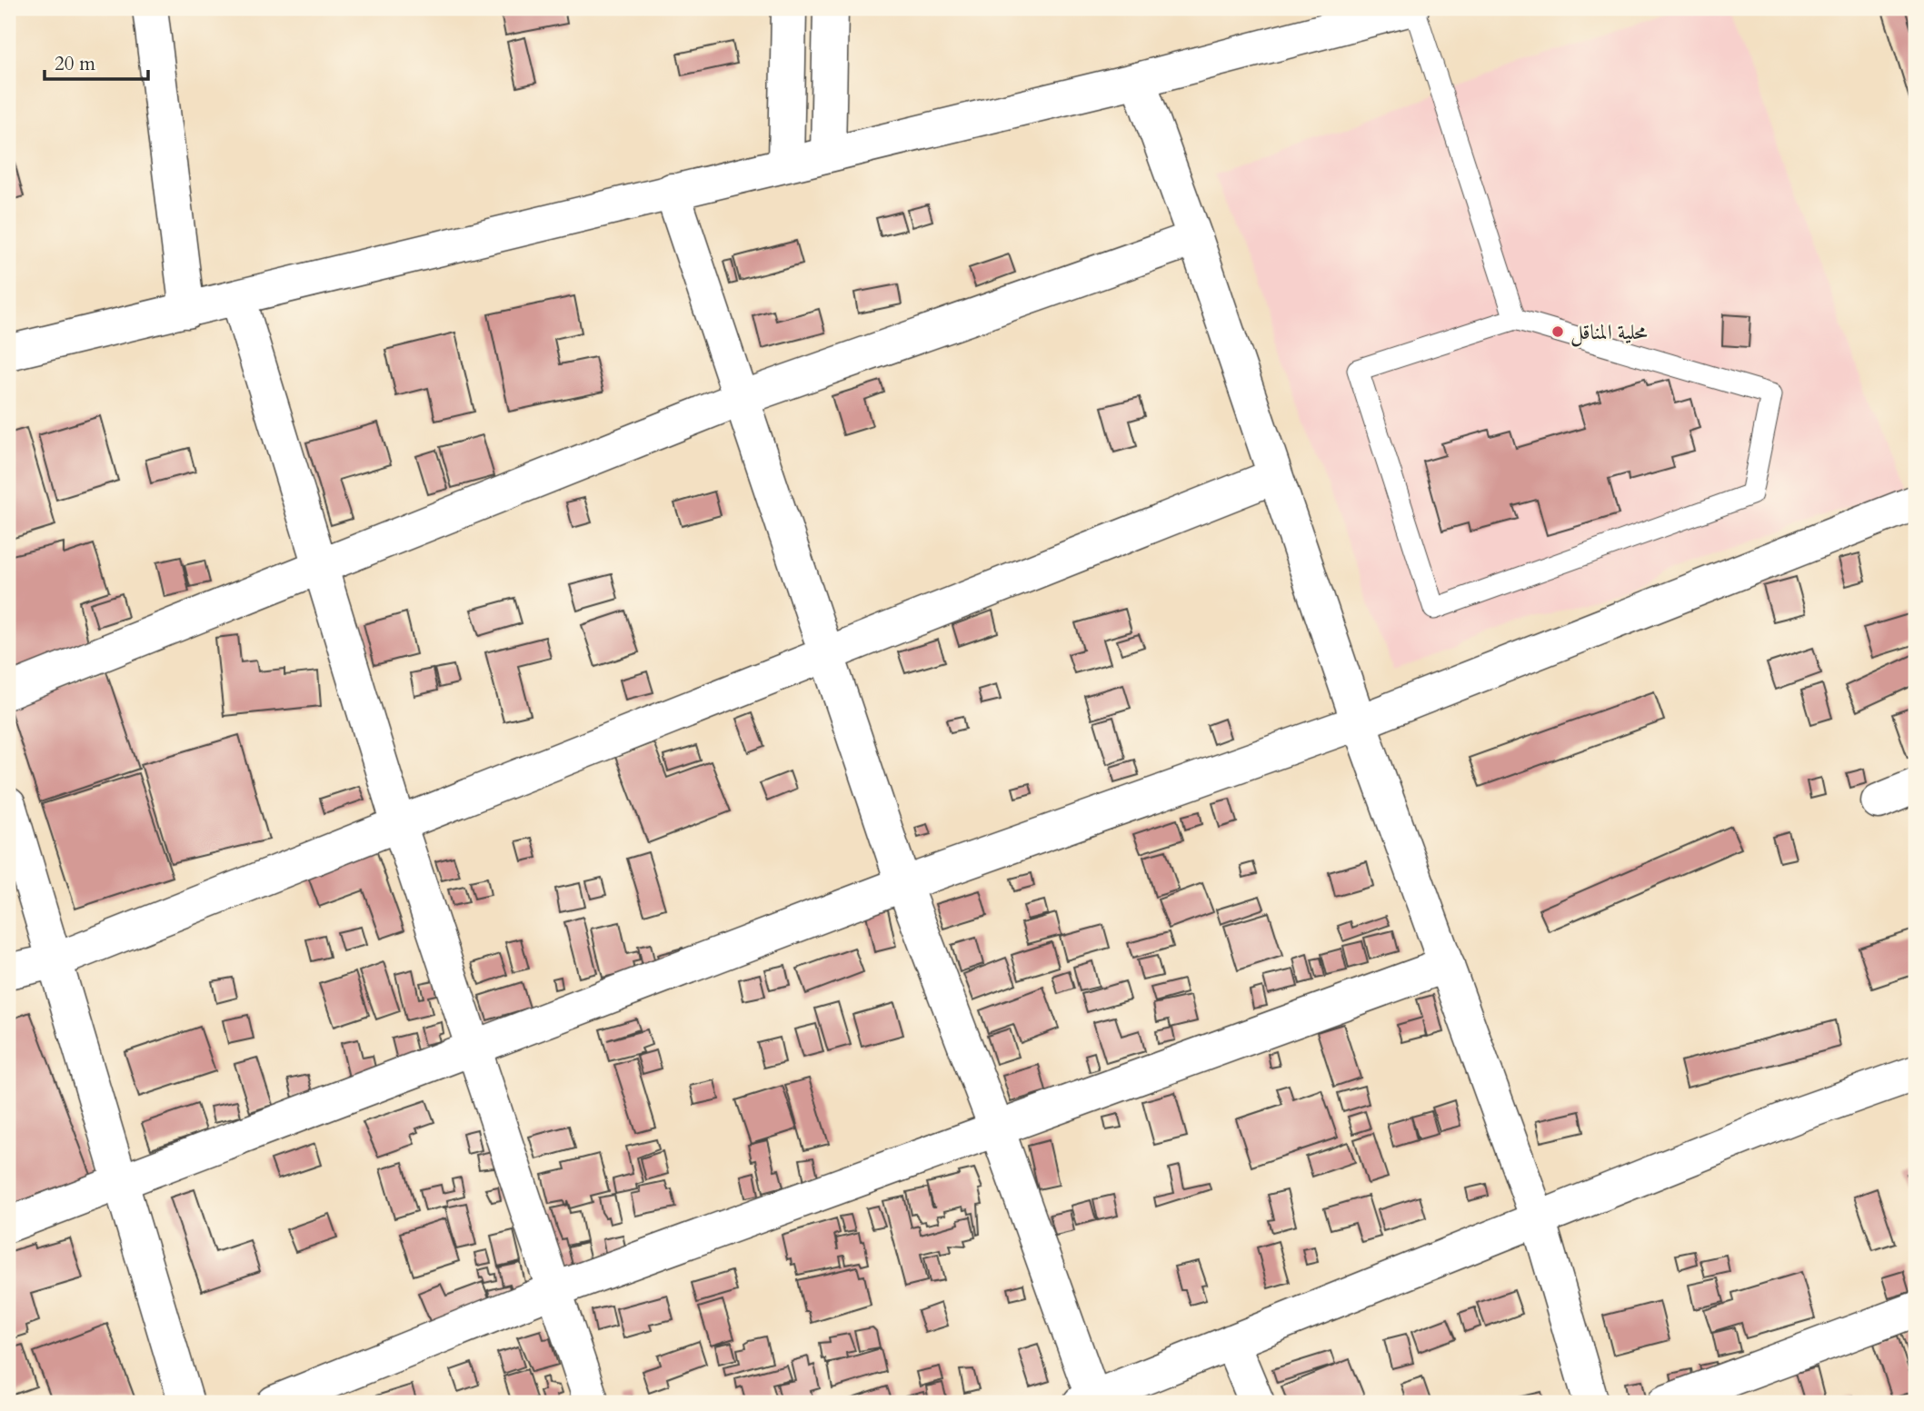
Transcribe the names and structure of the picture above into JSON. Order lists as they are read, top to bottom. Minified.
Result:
{"places":["محلية المناقل"],"scale_bar":"20 m"}
